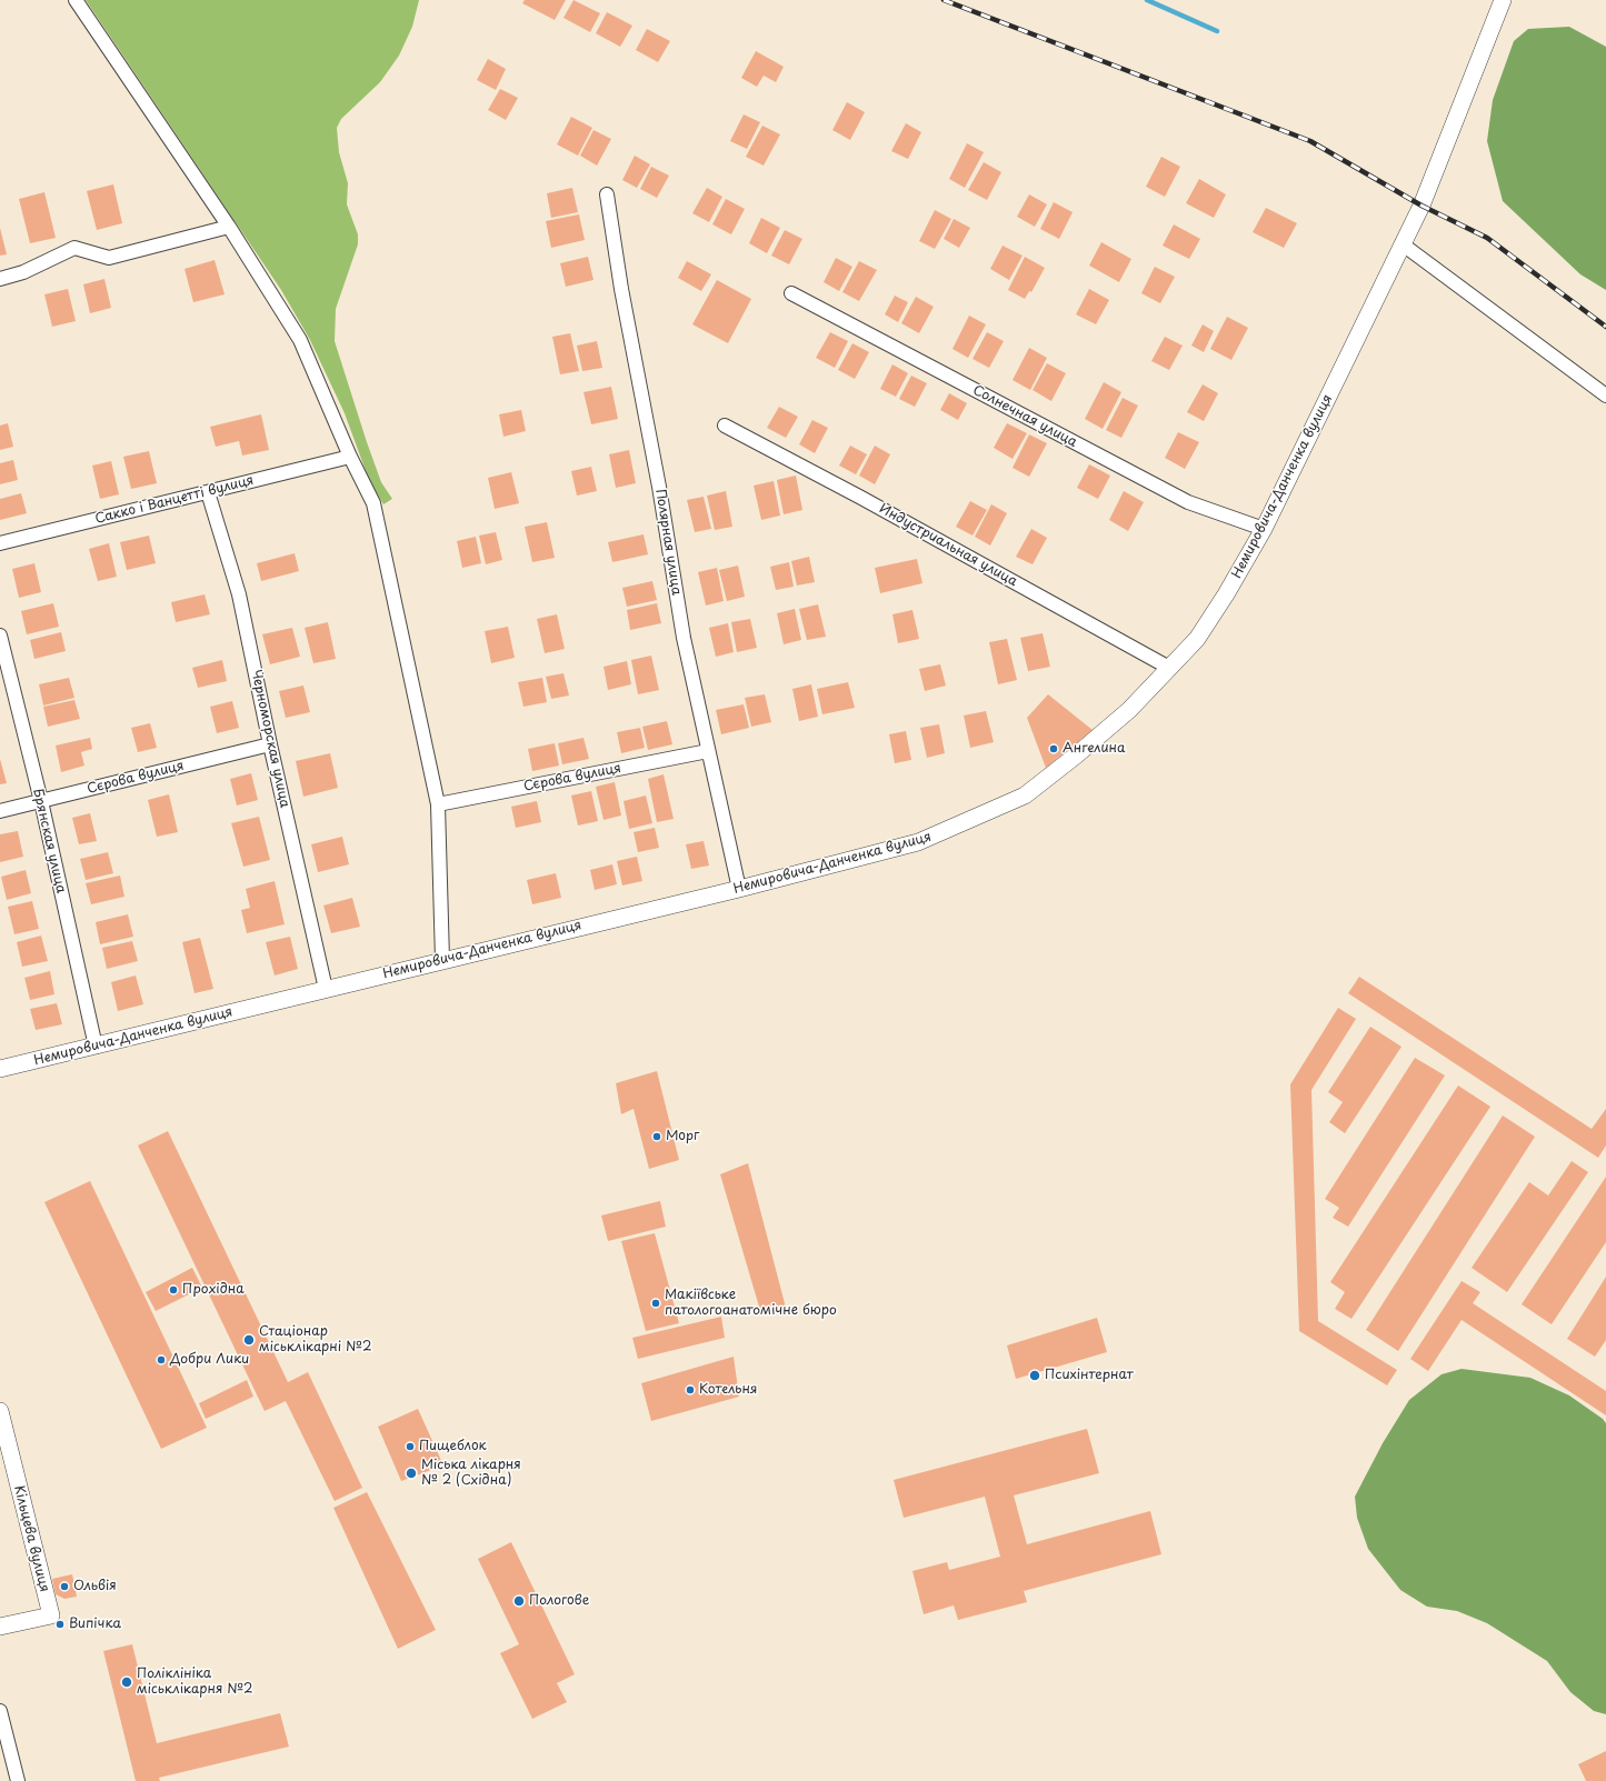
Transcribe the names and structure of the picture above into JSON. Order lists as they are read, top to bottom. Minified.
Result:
{"streets":{"street":["Солнечная улица","Немировича-Данченка вулиця","Сакко і Ванцетті вулиця","Полярная улица","Индустриальная улица","Черноморская улица","Сєрова вулиця","Брянская улица","Кільцева вулиця"]},"crossings":[["Солнечная улица","Немировича-Данченка вулиця"],["Немировича-Данченка вулиця","Полярная улица"],["Немировича-Данченка вулиця","Индустриальная улица"],["Немировича-Данченка вулиця","Черноморская улица"],["Немировича-Данченка вулиця","Брянская улица"],["Сакко і Ванцетті вулиця","Черноморская улица"],["Полярная улица","Сєрова вулиця"],["Черноморская улица","Сєрова вулиця"],["Сєрова вулиця","Брянская улица"]],"places":["Ангелина","Морг","Прохідна","Макіївське патологоанатомічне бюро","Стаціонар міськлікарні №2","Добри Лики","Психінтернат","Котельня","Пищеблок","Міська лікарня № 2 (Східна)","Ольвія","Пологове","Випічка","Поліклініка міськлікарня №2"]}
